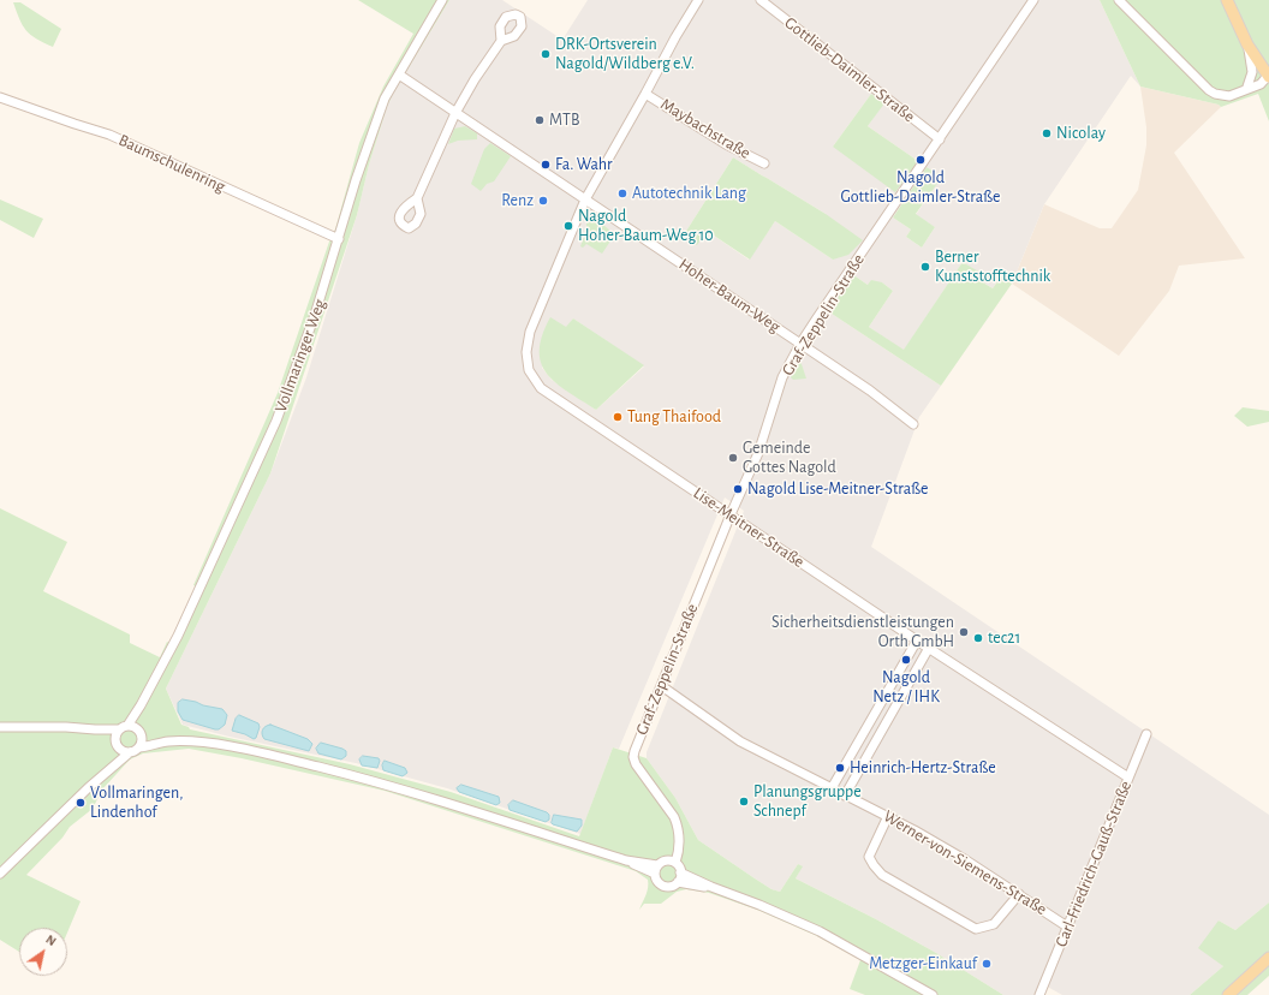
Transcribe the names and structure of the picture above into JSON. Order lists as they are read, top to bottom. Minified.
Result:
{"streets":{"street":["Gottlieb-Daimler-Straße","Maybachstraße","Baumschulenring","Hoher-Baum-Weg","Graf-Zeppelin-Straße","Vollmaringer Weg","Lise-Meitner-Straße","Werner-von-Siemens-Straße","Carl-Friedrich-Gauß-Straße"]},"crossings":[["Gottlieb-Daimler-Straße","Graf-Zeppelin-Straße"],["Maybachstraße","Lise-Meitner-Straße"],["Baumschulenring","Vollmaringer Weg"],["Hoher-Baum-Weg","Graf-Zeppelin-Straße"],["Hoher-Baum-Weg","Vollmaringer Weg"],["Hoher-Baum-Weg","Lise-Meitner-Straße"],["Graf-Zeppelin-Straße","Lise-Meitner-Straße"],["Graf-Zeppelin-Straße","Werner-von-Siemens-Straße"],["Lise-Meitner-Straße","Carl-Friedrich-Gauß-Straße"],["Werner-von-Siemens-Straße","Carl-Friedrich-Gauß-Straße"]],"places":["DRK-Ortsverein Nagold/Wildberg e.V.","MTB","Nicolay","Nagold Gottlieb-Daimler-Straße","Fa. Wahr","Autotechnik Lang","Renz","Nagold Hoher-Baum-Weg 10","Berner Kunststofftechnik","Tung Thaifood","Gemeinde Gottes Nagold","Nagold Lise-Meitner-Straße","Sicherheitsdienstleistungen Orth GmbH","tec21","Nagold Netz / IHK","Heinrich-Hertz-Straße","Planungsgruppe Schnepf","Vollmaringen, Lindenhof","Metzger-Einkauf"],"north":"top right"}
